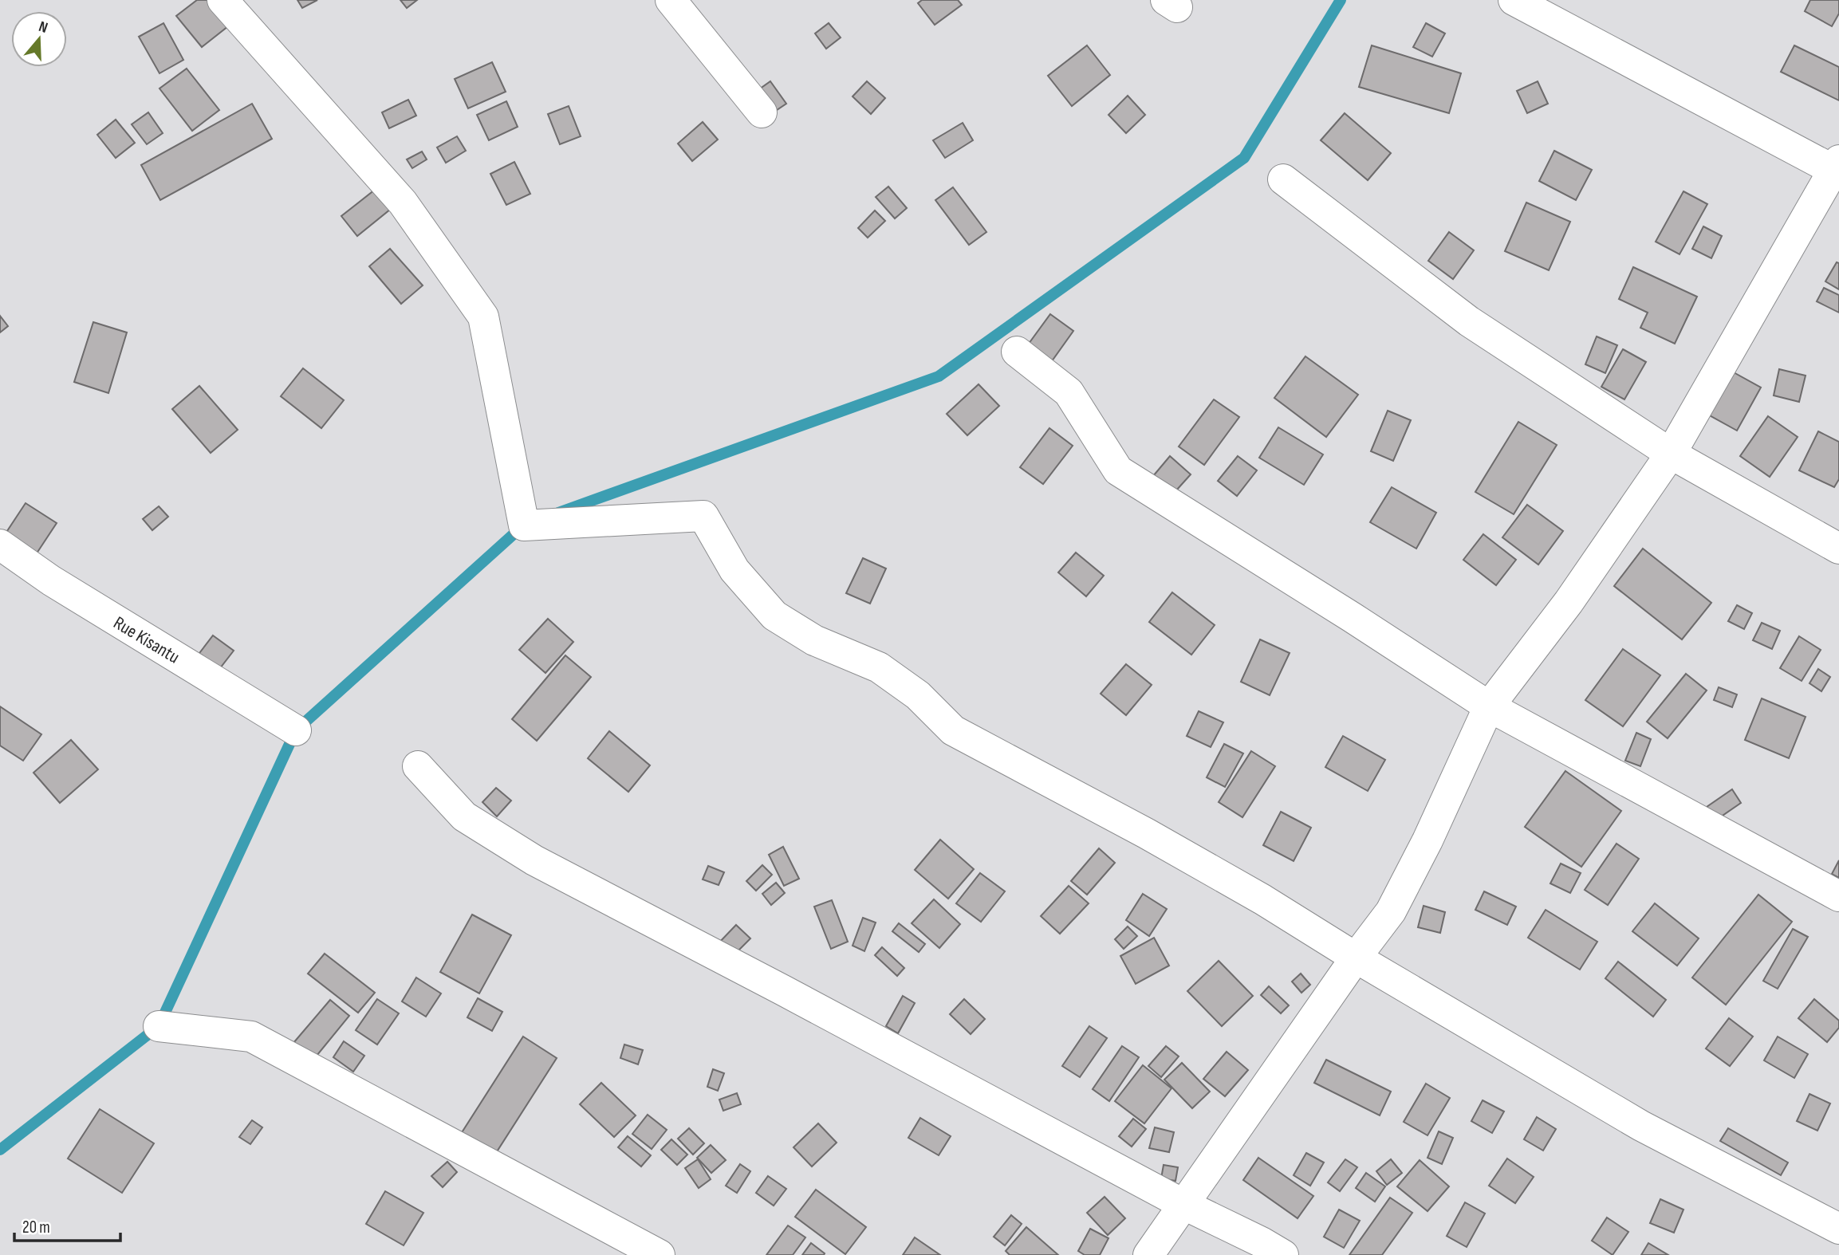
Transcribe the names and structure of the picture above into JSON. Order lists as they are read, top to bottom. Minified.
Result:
{"streets":{"street":["Rue Kisantu"]},"scale_bar":"20 m","north":"top"}
